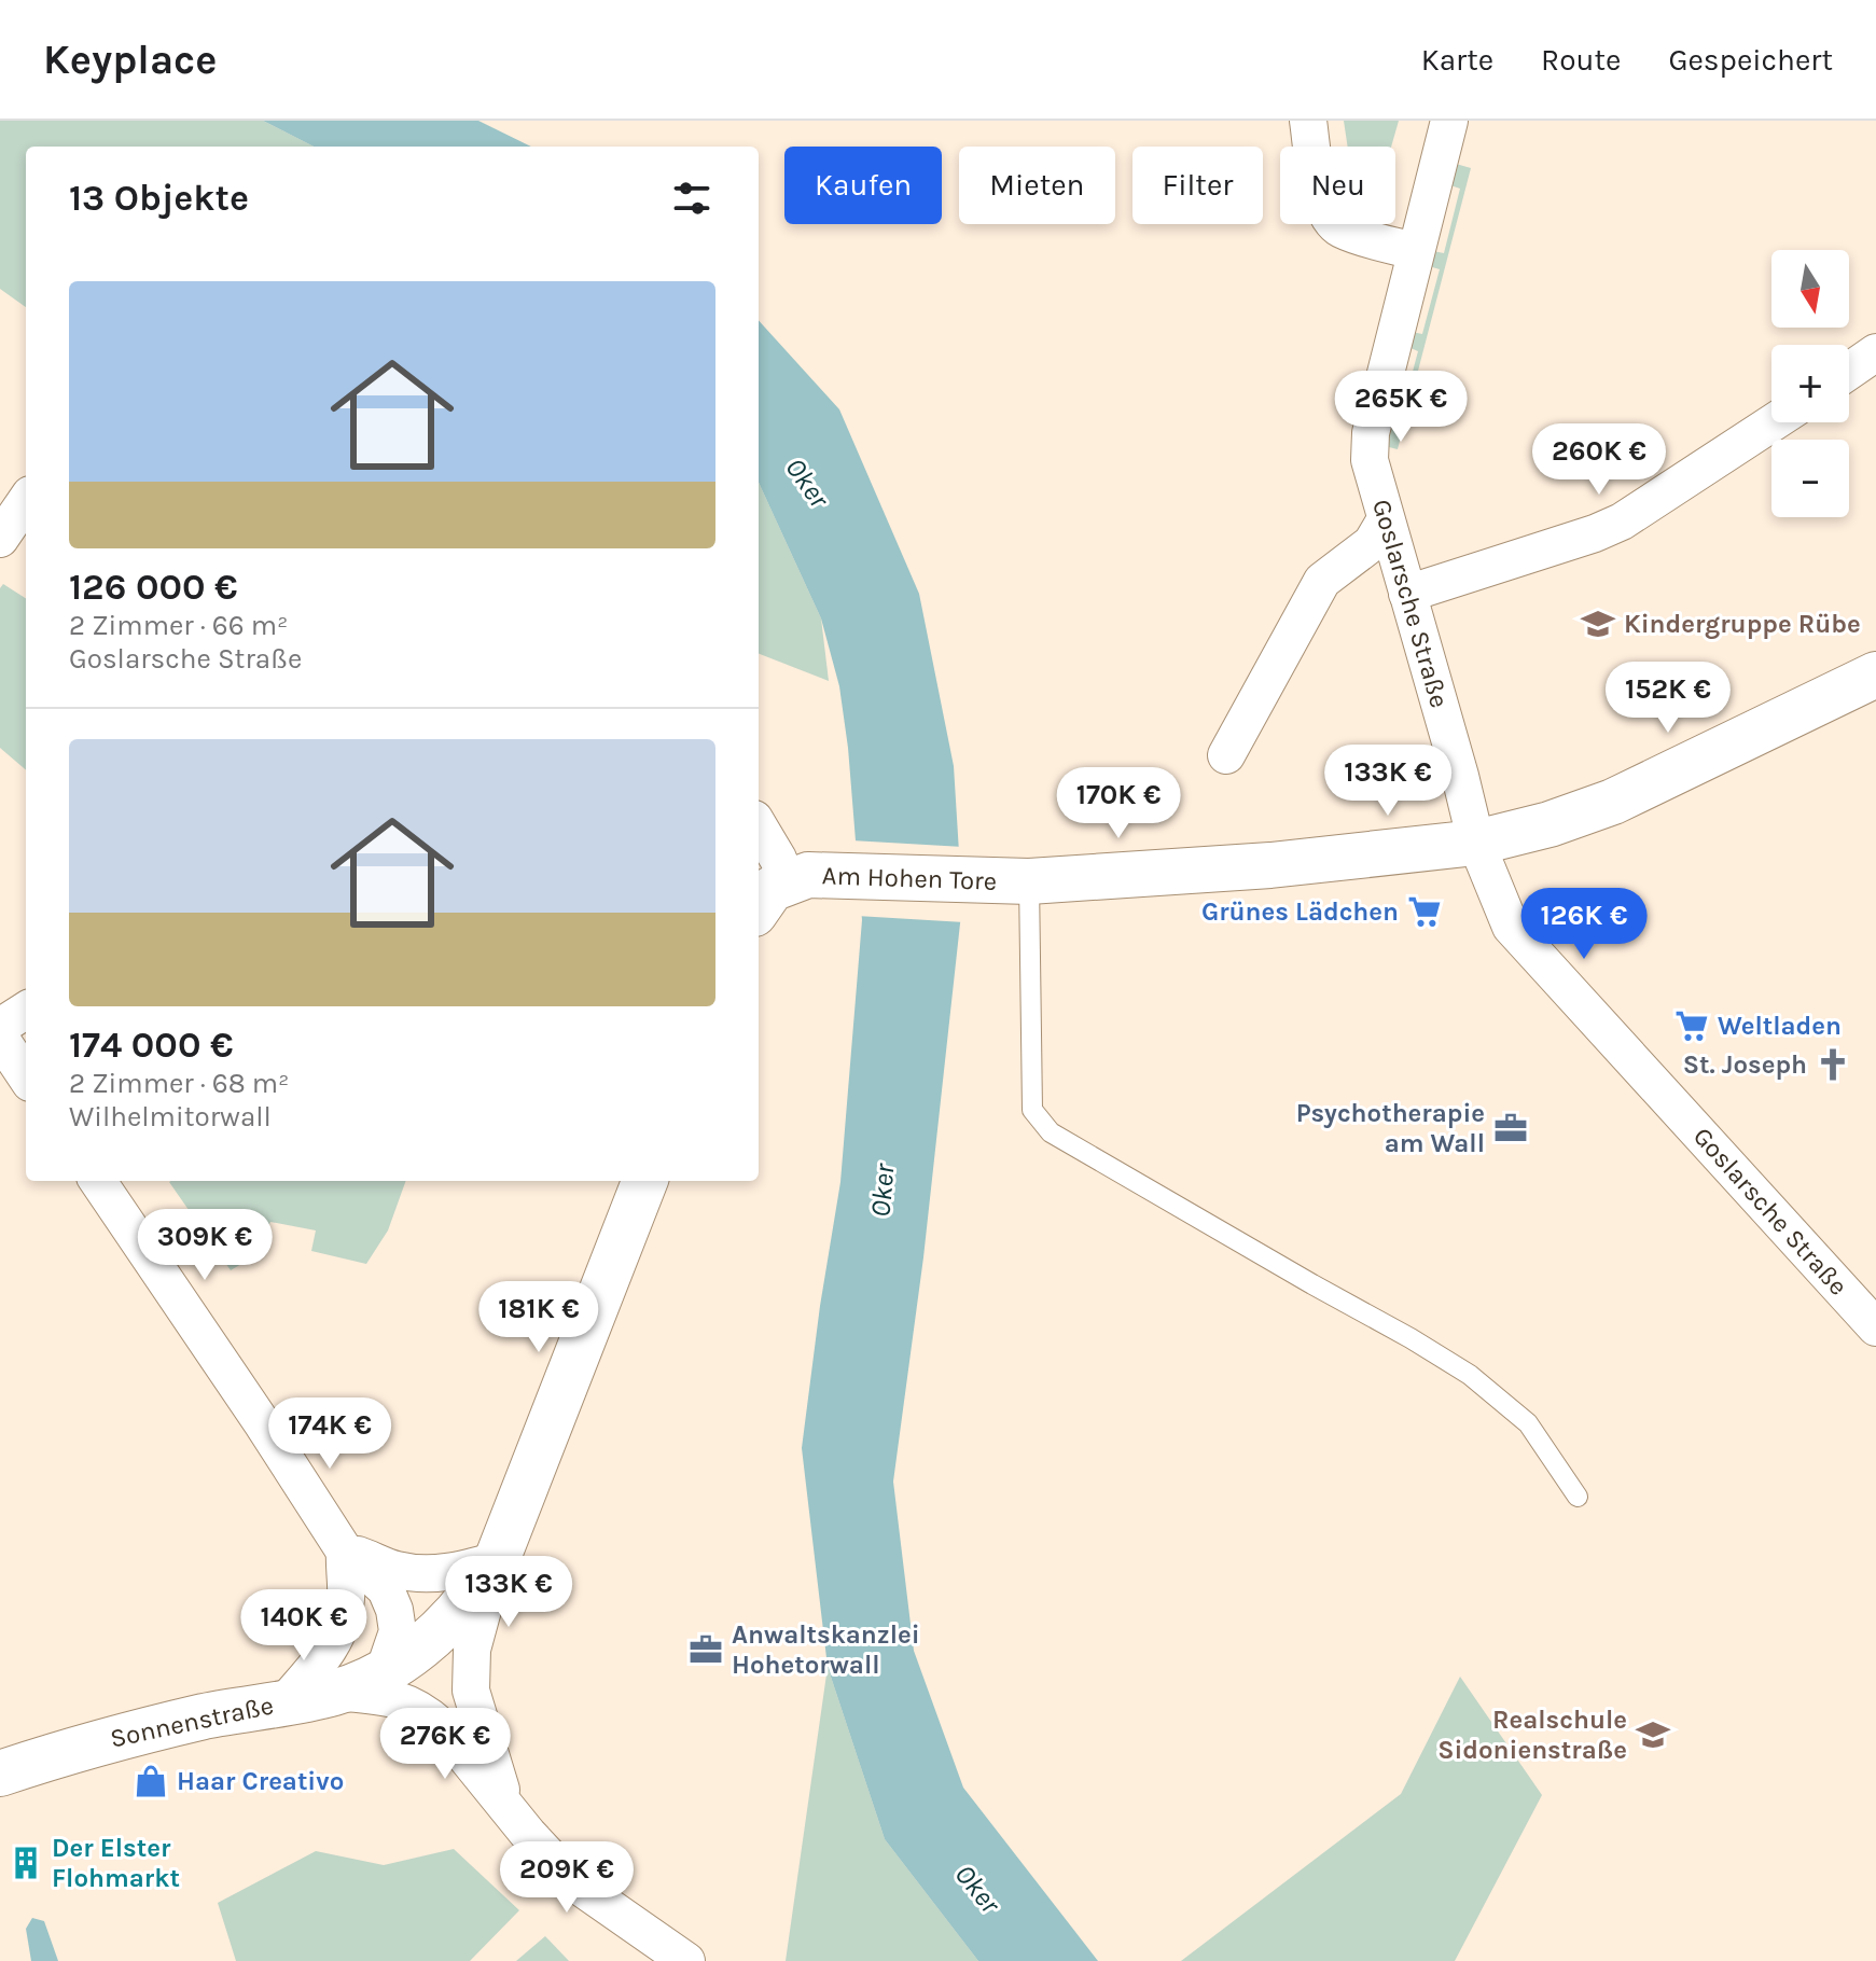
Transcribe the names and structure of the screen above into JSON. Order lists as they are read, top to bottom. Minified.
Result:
{"streets":{"street":["Goslarsche Straße","Am Hohen Tore","Sonnenstraße"]},"crossings":[["Goslarsche Straße","Am Hohen Tore"]],"water":["Oker"],"places":{"school or university":["Kindergruppe Rübe","Realschule Sidonienstraße"],"supermarket":["Grünes Lädchen","Weltladen"],"church":["St. Joseph"],"office":["Psychotherapie am Wall","Anwaltskanzlei Hohetorwall"],"shop":["Haar Creativo"],"building":["Der Elster Flohmarkt"]},"north":"bottom","page":{"header":"Keyplace","nav":["Karte","Route","Gespeichert"],"chip":["Kaufen","Mieten","Filter","Neu"],"heading":"13 Objekte","map_buttons":["+","−"],"list":[{"name":"126 000 €","note":"2 Zimmer · 66 m² · Goslarsche Straße"},{"name":"174 000 €","note":"2 Zimmer · 68 m² · Wilhelmitorwall"}],"price":["265K €","260K €","152K €","133K €","170K €","126K €","309K €","181K €","174K €","133K €","140K €","276K €","209K €"]}}
